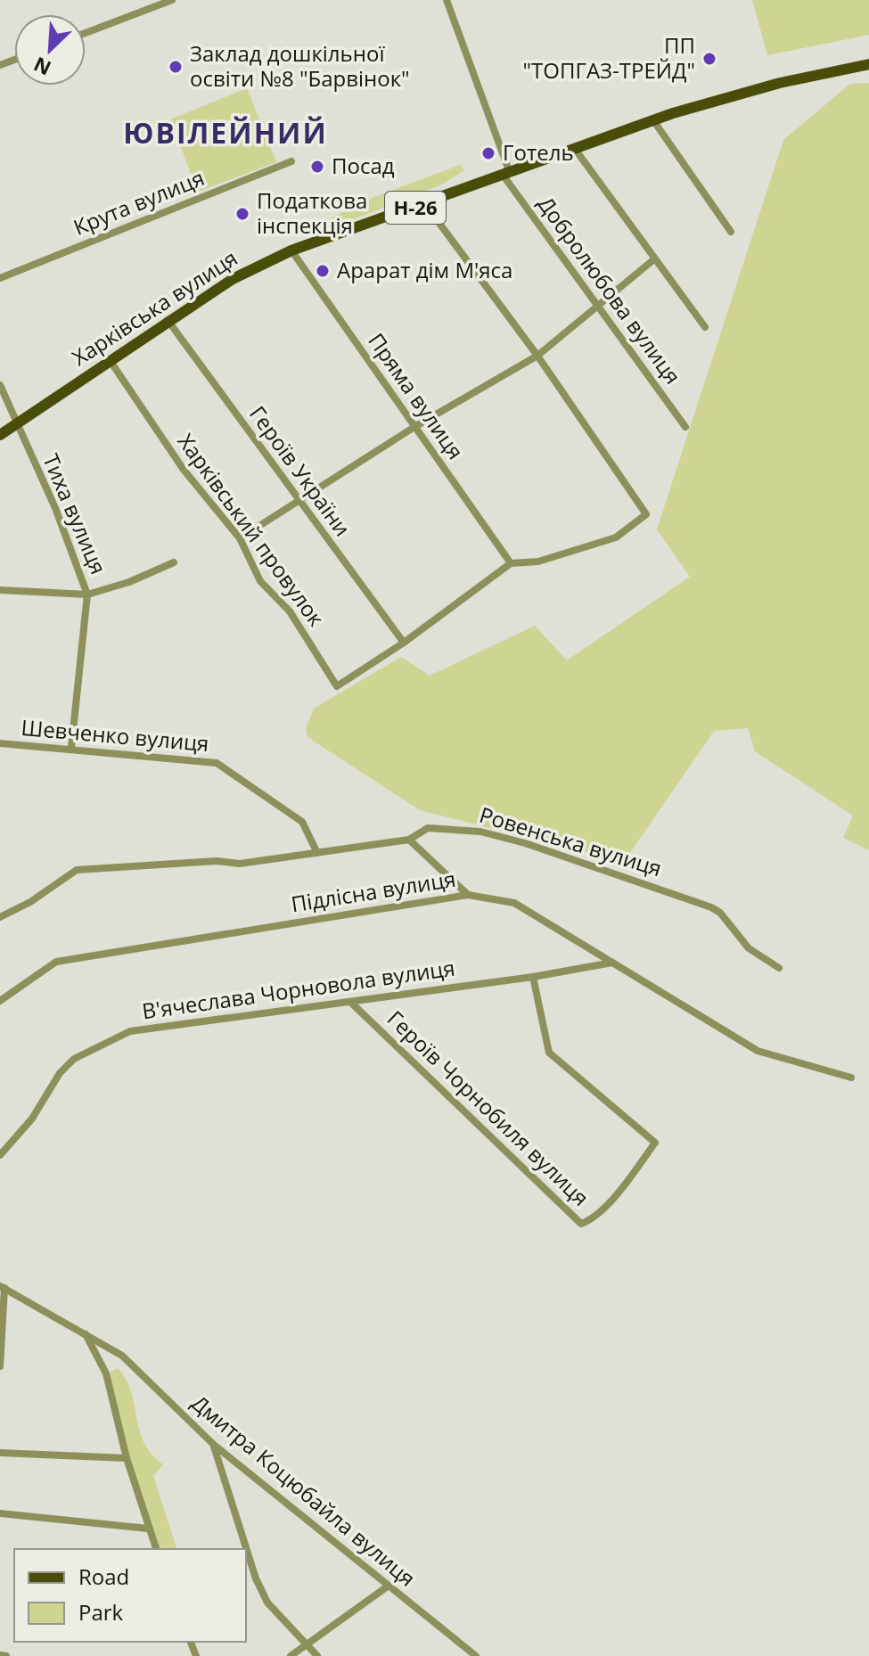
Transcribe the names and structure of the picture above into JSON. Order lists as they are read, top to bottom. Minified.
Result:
{"streets":{"main road":["Н-26","Харківська вулиця"],"street":["Крута вулиця","Добролюбова вулиця","Пряма вулиця","Героїв України","Тиха вулиця","Харківський провулок","Шевченко вулиця","Ровенська вулиця","Підлісна вулиця","В'ячеслава Чорновола вулиця","Героїв Чорнобиля вулиця","Дмитра Коцюбайла вулиця"]},"crossings":[["Добролюбова вулиця","Харківська вулиця"],["Харківська вулиця","Пряма вулиця"],["Харківська вулиця","Героїв України"],["Харківська вулиця","Тиха вулиця"],["Харківська вулиця","Харківський провулок"],["Героїв України","Харківський провулок"],["Тиха вулиця","Шевченко вулиця"],["Шевченко вулиця","Ровенська вулиця"],["Підлісна вулиця","В'ячеслава Чорновола вулиця"],["В'ячеслава Чорновола вулиця","Героїв Чорнобиля вулиця"]],"districts":["ЮВІЛЕЙНИЙ"],"places":["ПП \"ТОПГАЗ-ТРЕЙД\"","Заклад дошкільної освіти №8 \"Барвінок\"","Готель","Посад","Податкова інспекція","Арарат дім М'яса"],"legend":["Road","Park"],"north":"bottom left"}
